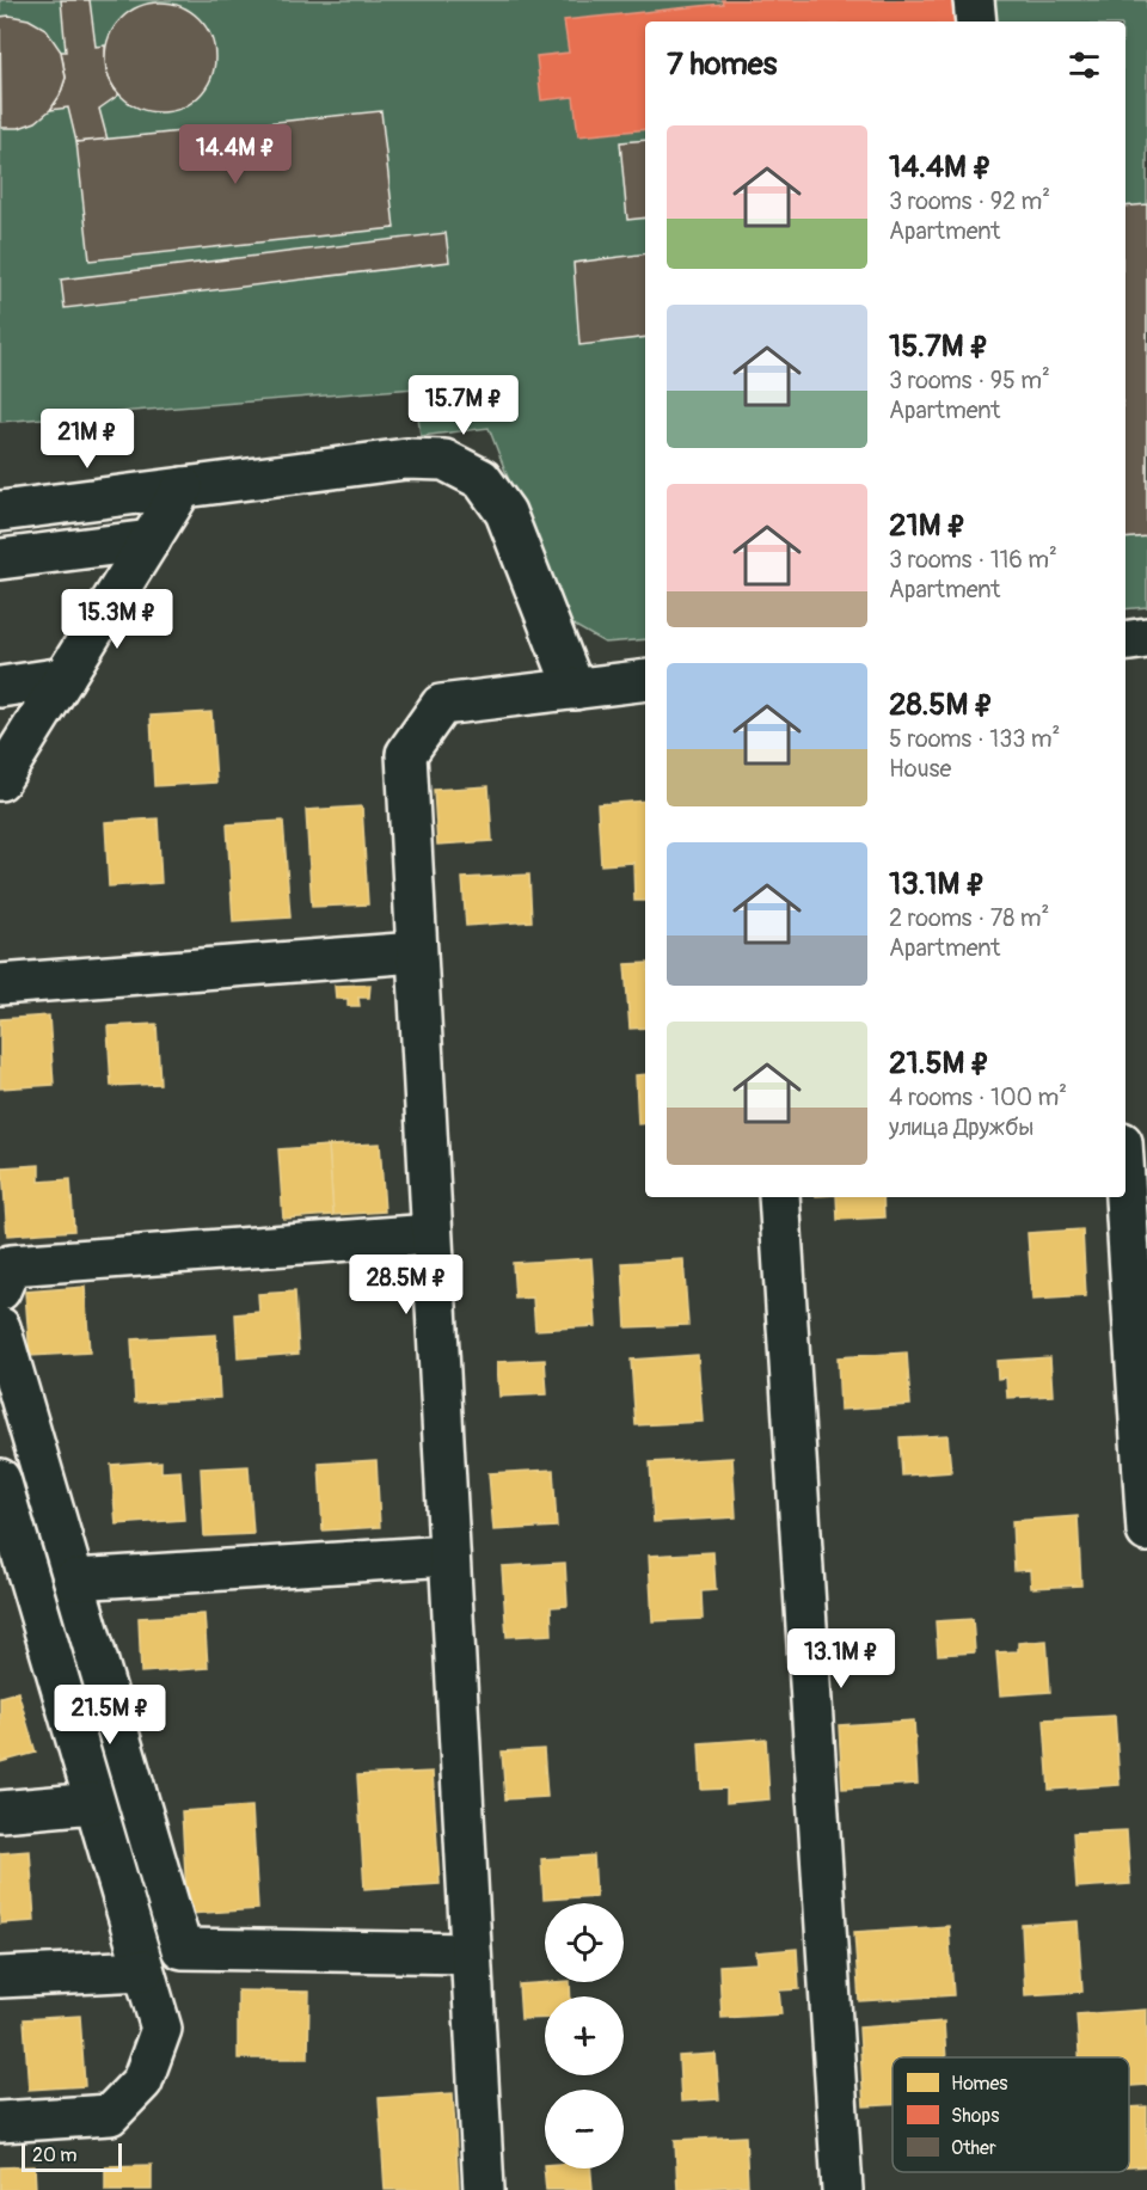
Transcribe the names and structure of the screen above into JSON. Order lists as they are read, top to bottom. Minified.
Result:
{"legend":["Homes","Shops","Other"],"scale_bar":"20 m","page":{"heading":"7 homes","list":[{"name":"14.4M ₽","note":"3 rooms · 92 m² · Apartment"},{"name":"15.7M ₽","note":"3 rooms · 95 m² · Apartment"},{"name":"21M ₽","note":"3 rooms · 116 m² · Apartment"},{"name":"28.5M ₽","note":"5 rooms · 133 m² · House"},{"name":"13.1M ₽","note":"2 rooms · 78 m² · Apartment"},{"name":"21.5M ₽","note":"4 rooms · 100 m² · улица Дружбы"}],"price":["14.4M ₽","15.7M ₽","21M ₽","15.3M ₽","28.5M ₽","13.1M ₽","21.5M ₽"],"map_buttons":["+","−"],"scale":"20 m"}}
